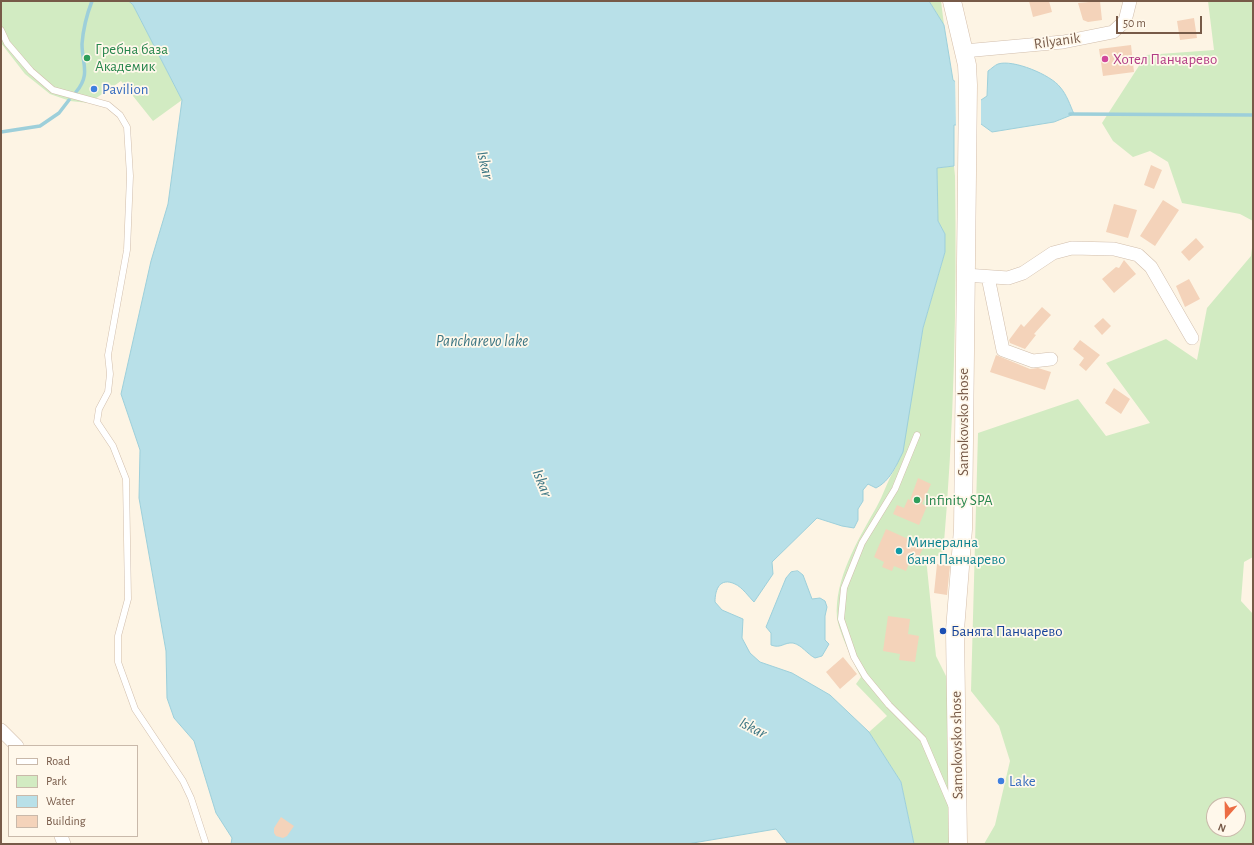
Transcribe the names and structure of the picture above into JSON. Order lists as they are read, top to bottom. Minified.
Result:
{"streets":{"main road":["Samokovsko shose"],"street":["Rilyanik"]},"crossings":[["Rilyanik","Samokovsko shose"]],"water":["Iskar","Pancharevo lake"],"places":["Гребна база Академик","Хотел Панчарево","Pavilion","Infinity SPA","Минерална баня Панчарево","Банята Панчарево","Lake"],"legend":["Road","Park","Water","Building"],"scale_bar":"50 m","north":"bottom"}
